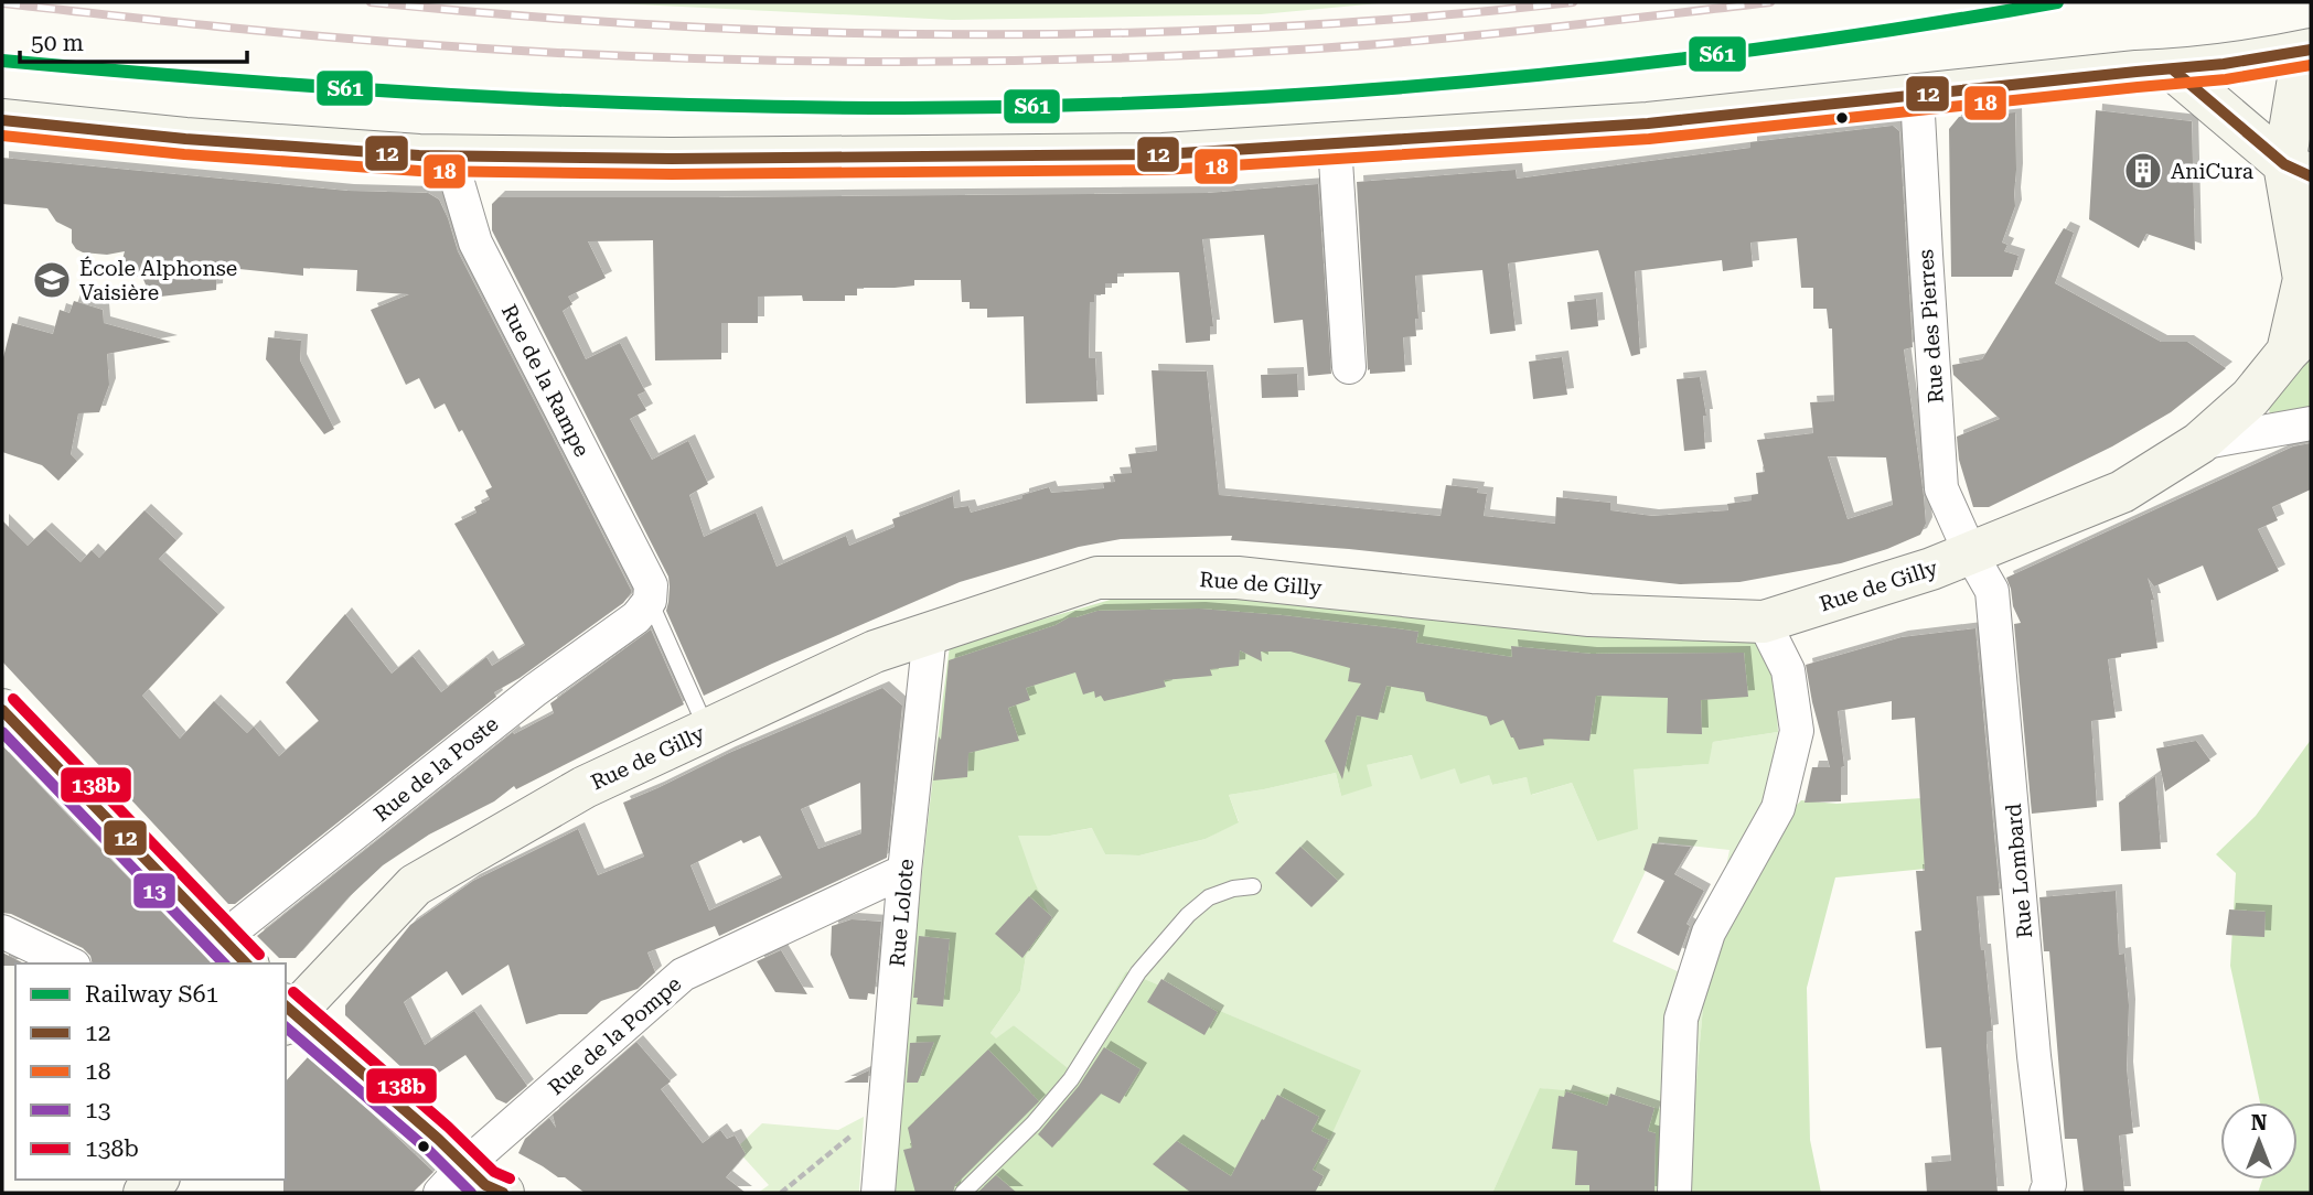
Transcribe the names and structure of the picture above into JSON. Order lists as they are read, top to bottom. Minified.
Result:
{"streets":{"main road":["Rue de Gilly"],"street":["Rue des Pierres","Rue de la Rampe","Rue de la Poste","Rue Lombard","Rue Lolote","Rue de la Pompe"]},"crossings":[["Rue des Pierres","Rue de Gilly"],["Rue des Pierres","Rue Lombard"],["Rue de la Rampe","Rue de la Poste"],["Rue de Gilly","Rue Lombard"],["Rue de Gilly","Rue Lolote"],["Rue Lolote","Rue de la Pompe"]],"places":{"building":["AniCura"],"school or university":["École Alphonse Vaisière"]},"lines":["rail line S61","transit line 12","transit line 18","transit line 138b","transit line 13"],"legend":["Railway S61","12","18","13","138b"],"scale_bar":"50 m","north":"top"}
